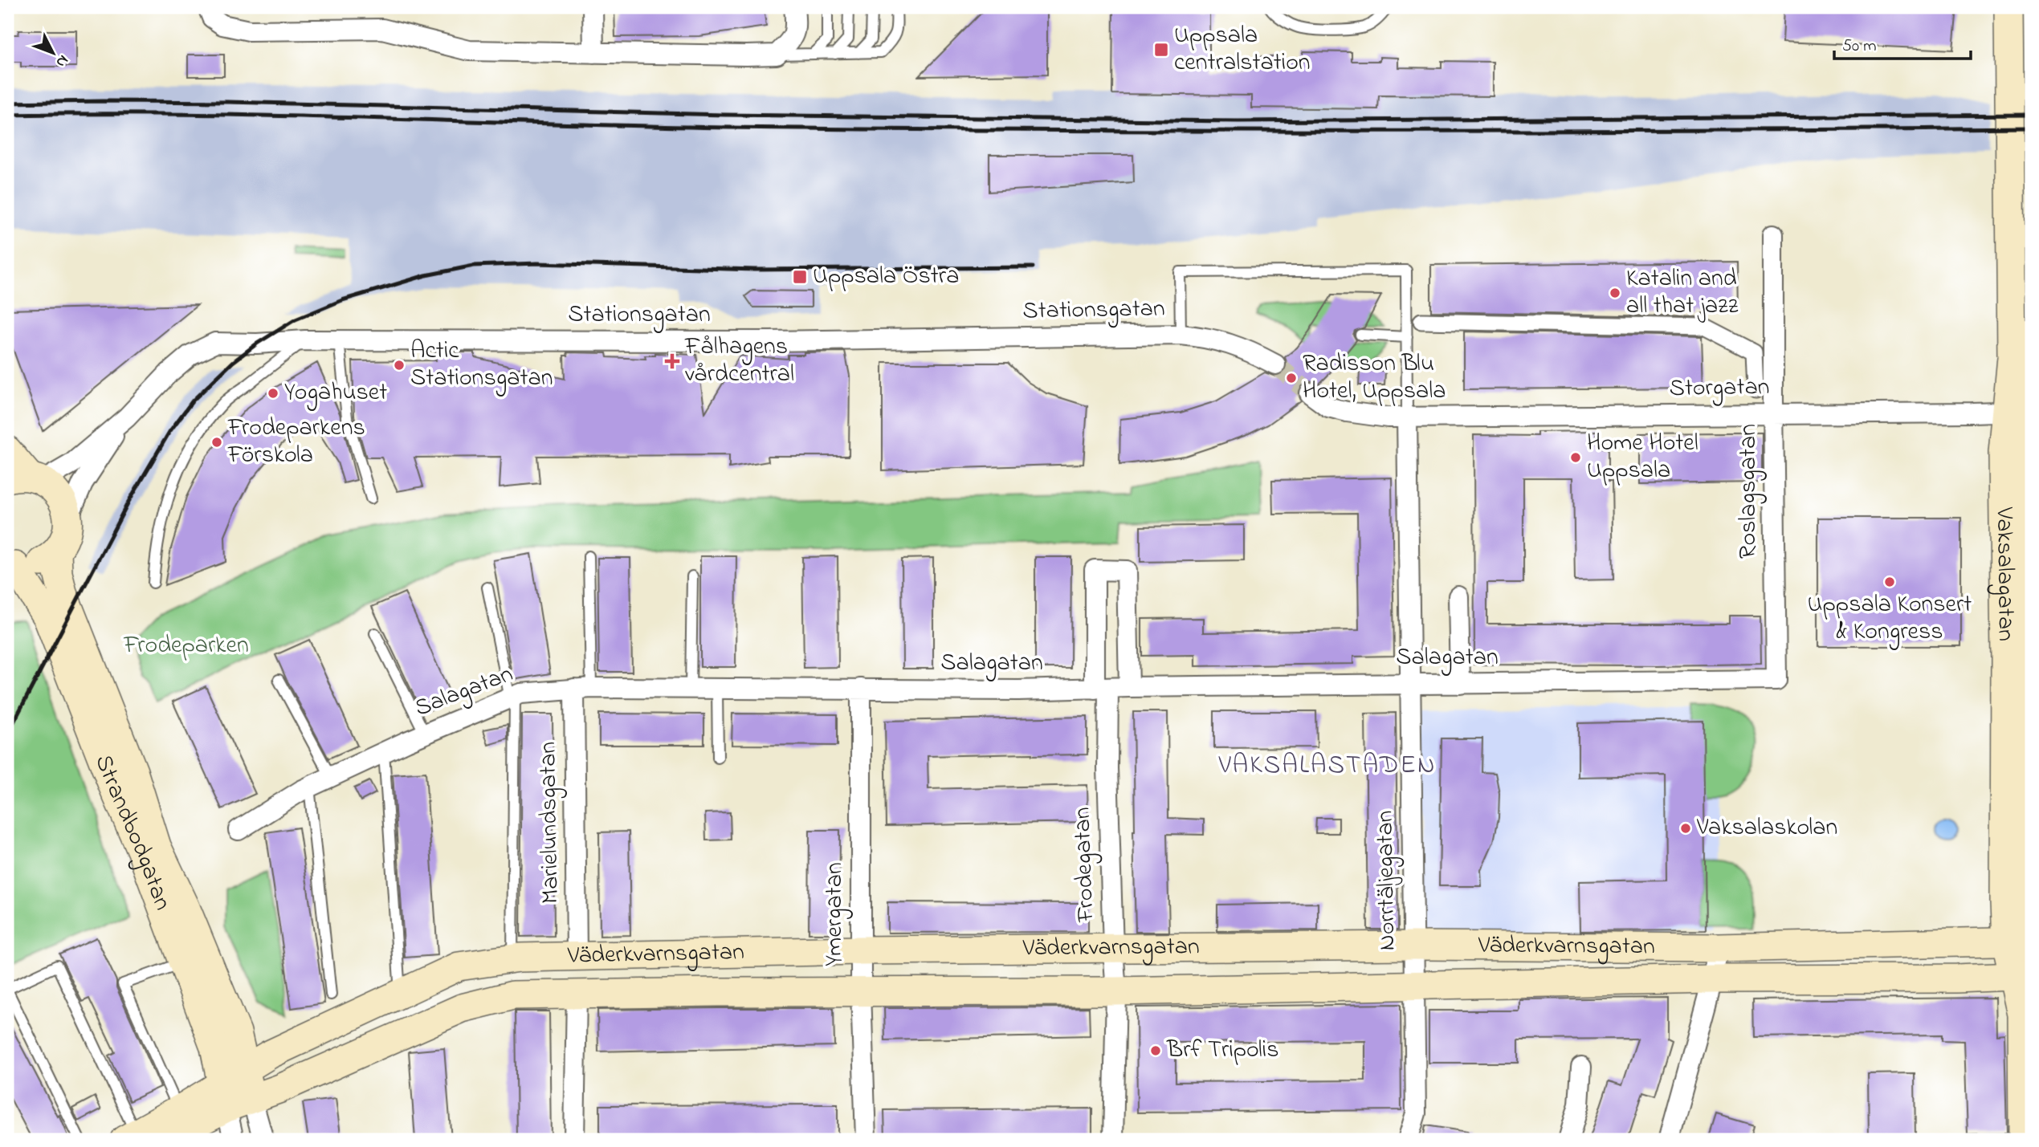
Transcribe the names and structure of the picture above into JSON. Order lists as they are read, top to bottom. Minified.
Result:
{"streets":{"main road":["Vaksalagatan","Strandbodgatan","Väderkvarnsgatan"],"street":["Stationsgatan","Storgatan","Roslagsgatan","Salagatan","Marielundsgatan","Frodegatan","Norrtäljegatan","Ymergatan"]},"crossings":[["Stationsgatan","Storgatan"],["Stationsgatan","Norrtäljegatan"],["Storgatan","Roslagsgatan"],["Storgatan","Vaksalagatan"],["Storgatan","Norrtäljegatan"],["Roslagsgatan","Salagatan"],["Vaksalagatan","Väderkvarnsgatan"],["Salagatan","Marielundsgatan"],["Salagatan","Frodegatan"],["Salagatan","Norrtäljegatan"],["Salagatan","Ymergatan"],["Marielundsgatan","Väderkvarnsgatan"],["Strandbodgatan","Väderkvarnsgatan"],["Frodegatan","Väderkvarnsgatan"],["Norrtäljegatan","Väderkvarnsgatan"],["Ymergatan","Väderkvarnsgatan"]],"districts":["VAKSALASTADEN"],"parks":["Frodeparken"],"places":{"transit":["Uppsala centralstation","Uppsala Östra"],"other":["Katalin and all that jazz","Actic Stationsgatan","Radisson Blu Hotel, Uppsala","Yogahuset","Frodeparkens Förskola","Home Hotel Uppsala","Uppsala Konsert & Kongress","Vaksalaskolan","Brf Tripolis"],"health":["Fålhagens vårdcentral"]},"scale_bar":"50 m","north":"bottom right"}
